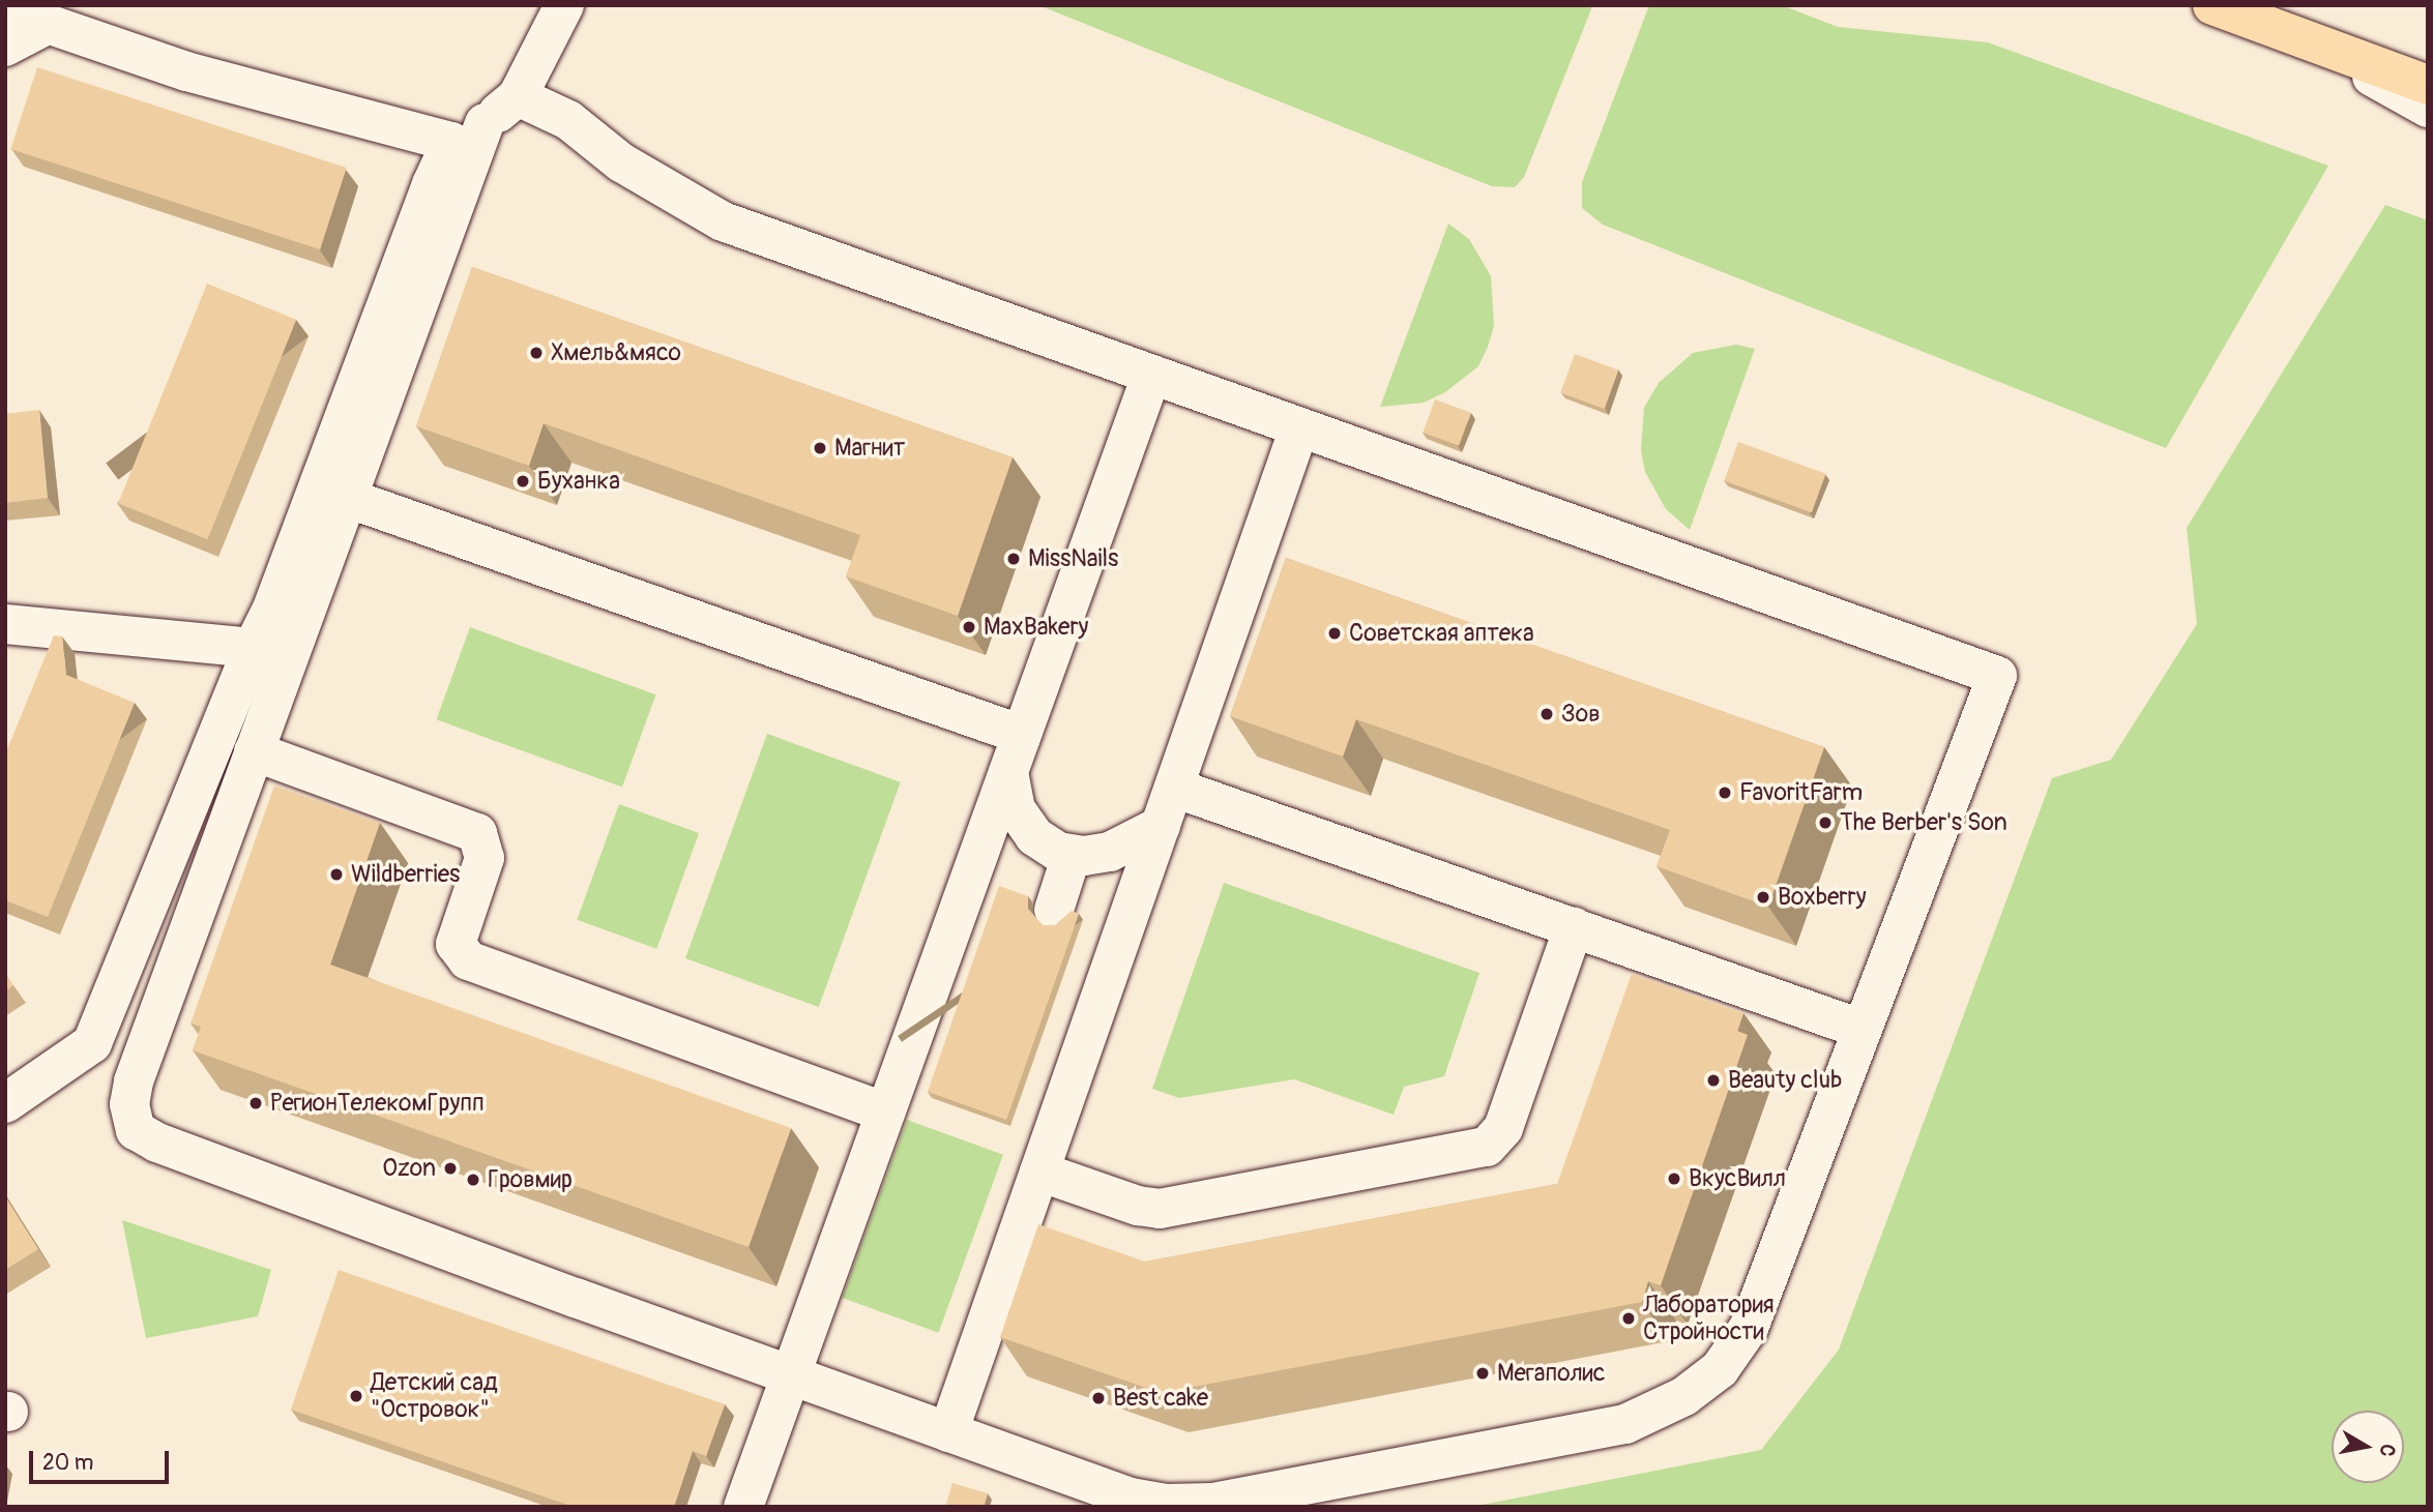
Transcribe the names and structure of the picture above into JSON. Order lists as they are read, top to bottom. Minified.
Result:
{"places":["Хмель&мясо","Магнит","Буханка","MissNails","MaxBakery","Советская аптека","Зов","FavoritFarm","The Berber's Son","Wildberries","Boxberry","Beauty club","РегионТелекомГрупп","Ozon","ВкусВилл","Гровмир","Лаборатория Стройности","Мегаполис","Детский сад \"Островок\"","Best cake"],"scale_bar":"20 m","north":"right"}
